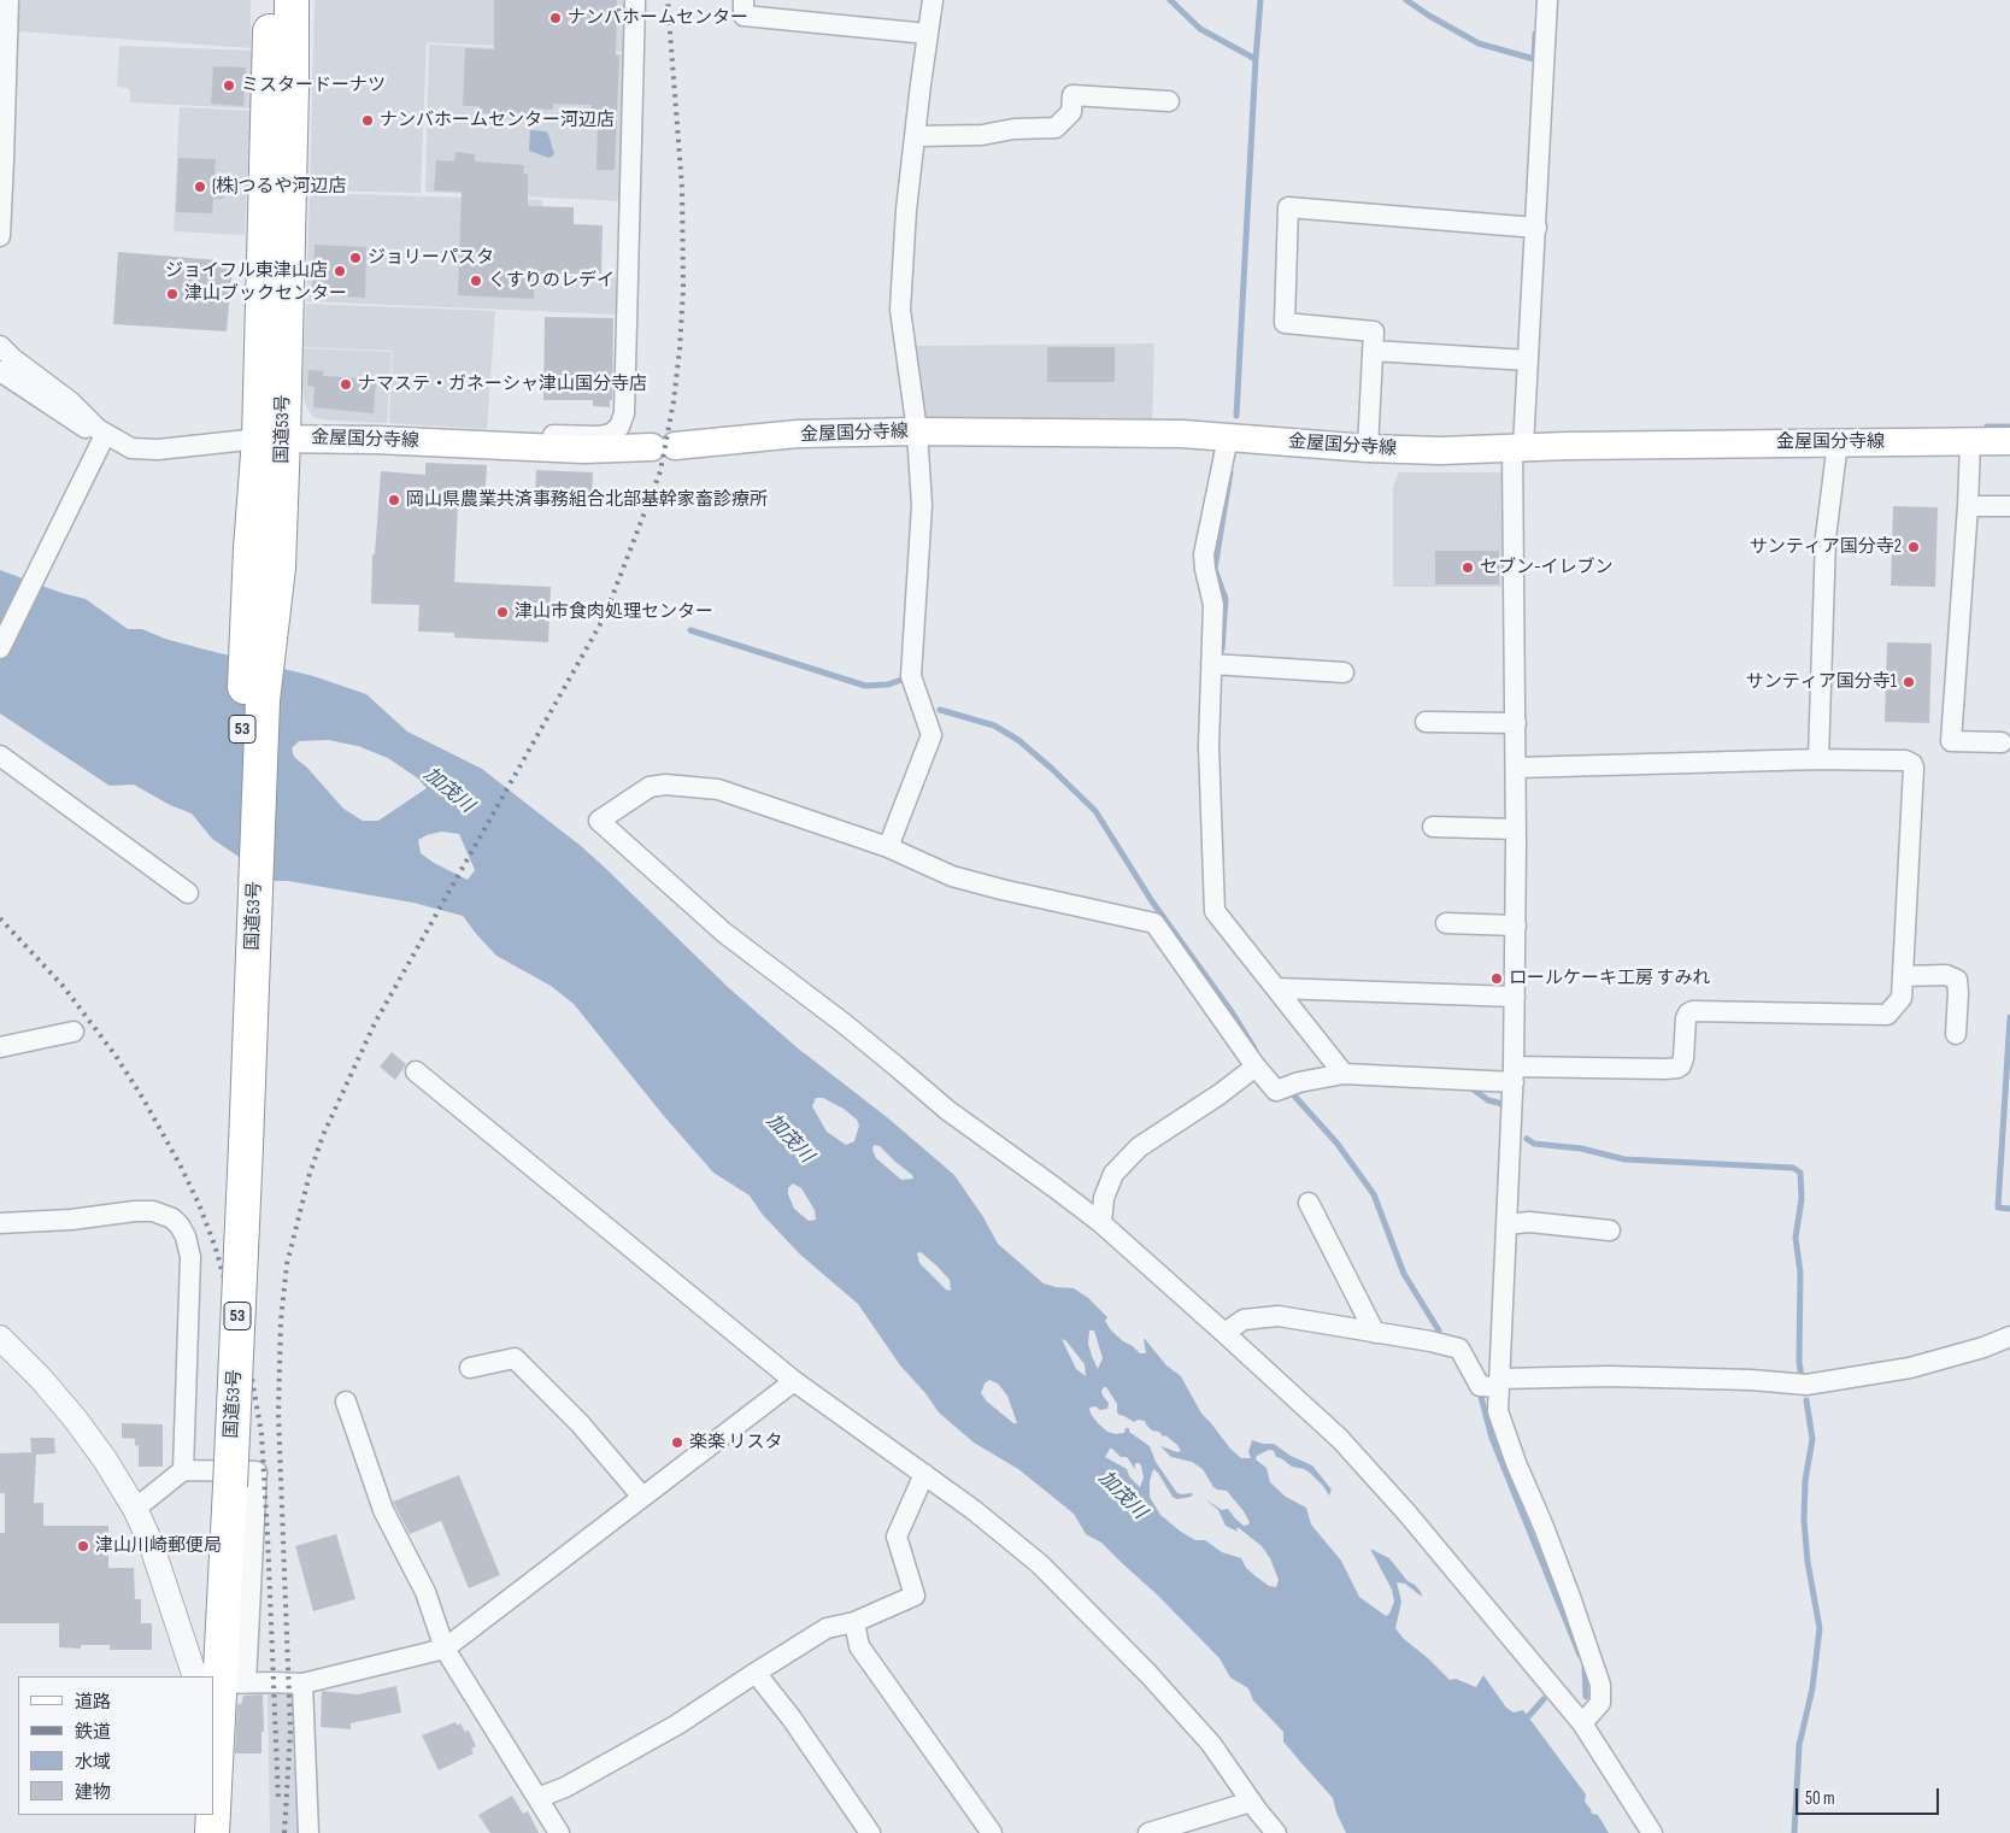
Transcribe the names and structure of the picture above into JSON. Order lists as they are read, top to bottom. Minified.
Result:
{"streets":{"highway":["国道53号","53"],"main road":["金屋国分寺線"]},"crossings":[["国道53号","金屋国分寺線"]],"water":["加茂川"],"places":["ナンバホームセンター","ミスタードーナツ","ナンバホームセンター河辺店","(株)つるや河辺店","ジョリーパスタ","ジョイフル東津山店","くすりのレデイ","津山ブックセンター","ナマステ・ガネーシャ津山国分寺店","岡山県農業共済事務組合北部基幹家畜診療所","サンティア国分寺2","セブン-イレブン","津山市食肉処理センター","サンティア国分寺1","ロールケーキ工房 すみれ","楽楽 リスタ","津山川崎郵便局"],"legend":["道路","鉄道","水域","建物"],"scale_bar":"50 m"}
